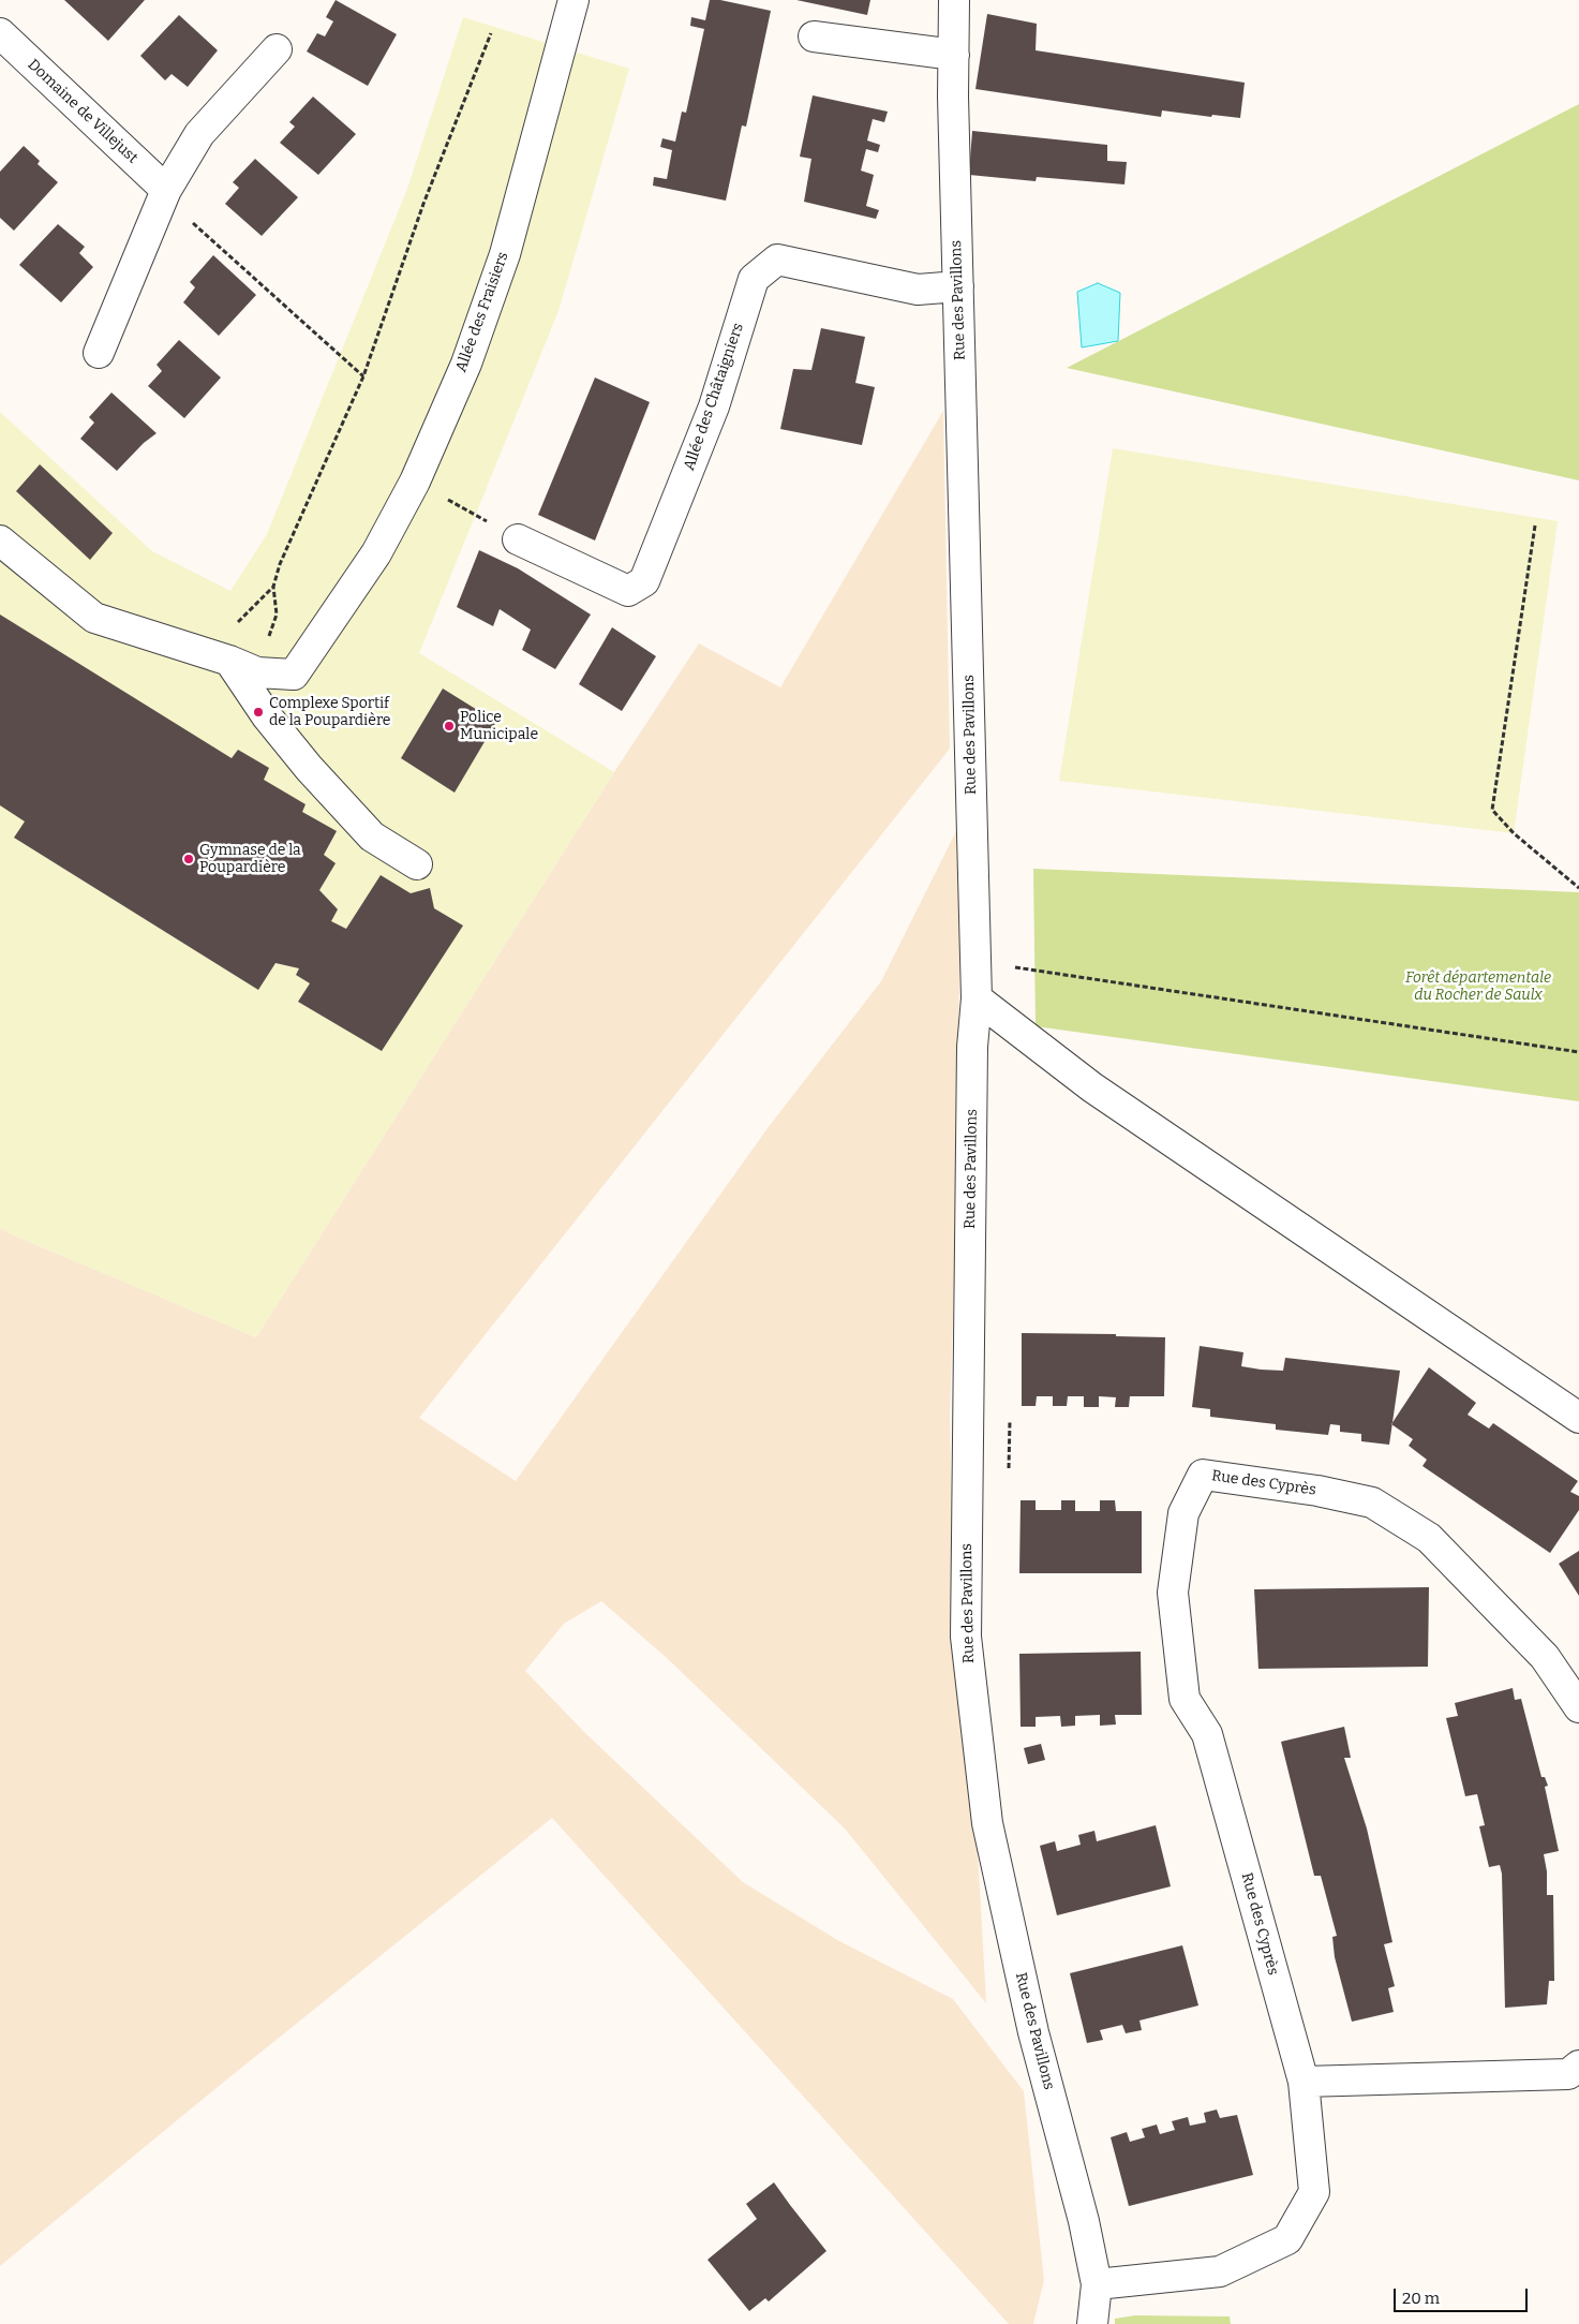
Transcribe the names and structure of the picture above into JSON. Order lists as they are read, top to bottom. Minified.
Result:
{"streets":{"street":["Domaine de Villejust","Rue des Pavillons","Allée des Fraisiers","Allée des Châtaigniers","Rue des Cyprès"]},"crossings":[["Rue des Pavillons","Allée des Châtaigniers"],["Rue des Pavillons","Rue des Cyprès"]],"parks":["Forêt départementale du Rocher de Saulx"],"places":["Complexe Sportif de la Poupardière","Police Municipale","Gymnase de la Poupardière"],"scale_bar":"20 m"}
